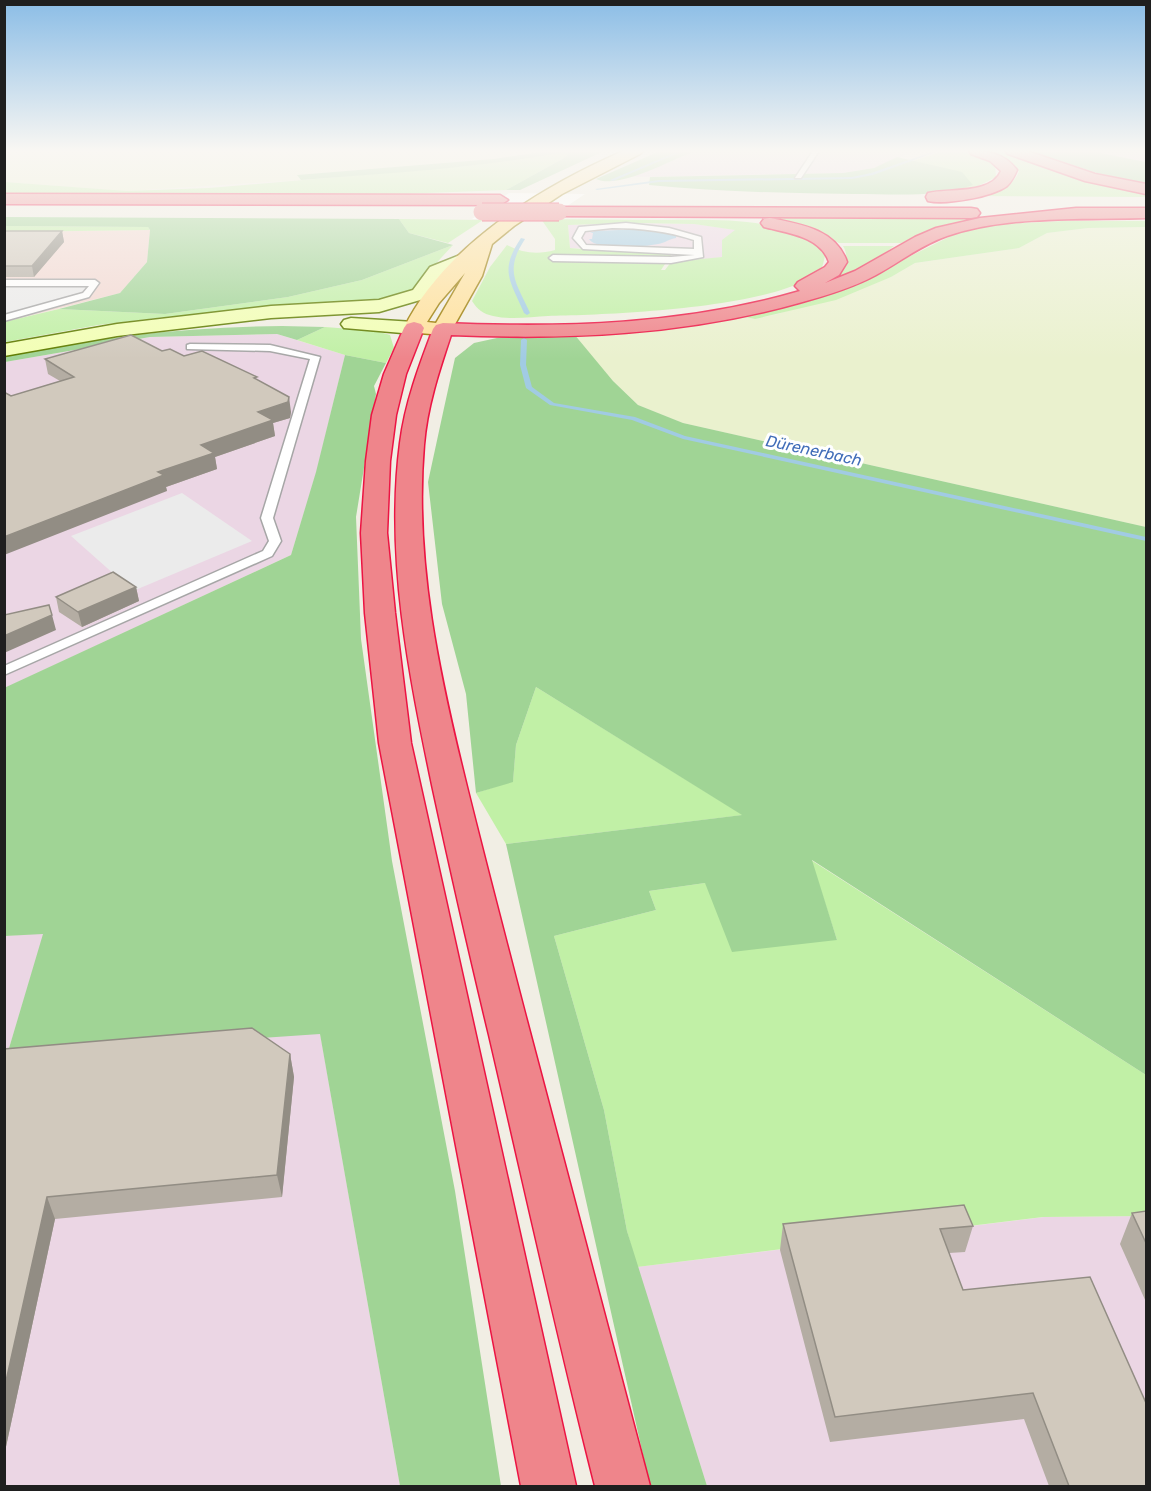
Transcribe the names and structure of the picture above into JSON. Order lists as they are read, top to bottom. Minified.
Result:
{"water":["Dürenerbach"]}
